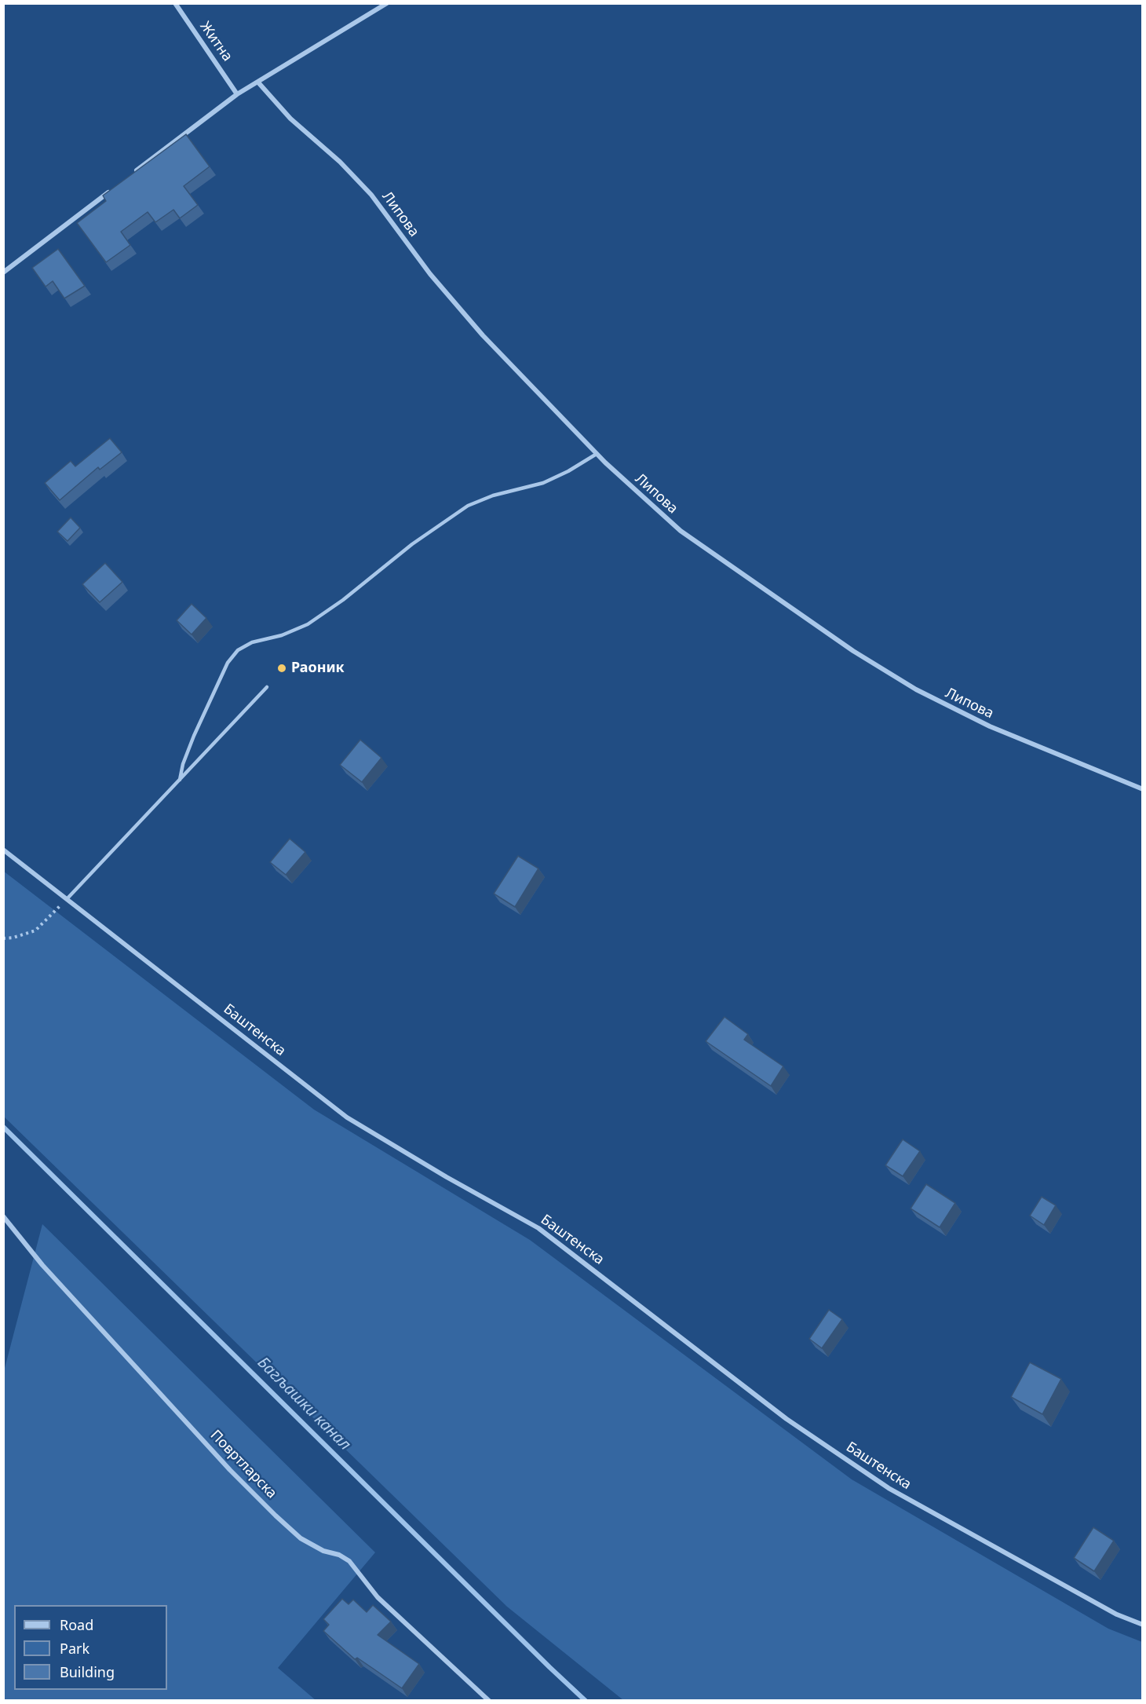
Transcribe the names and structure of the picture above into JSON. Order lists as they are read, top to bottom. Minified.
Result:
{"streets":{"street":["Житна","Липова","Баштенска","Повртларска"]},"water":["Багљашки канал"],"places":["Раоник"],"legend":["Road","Park","Building"]}
